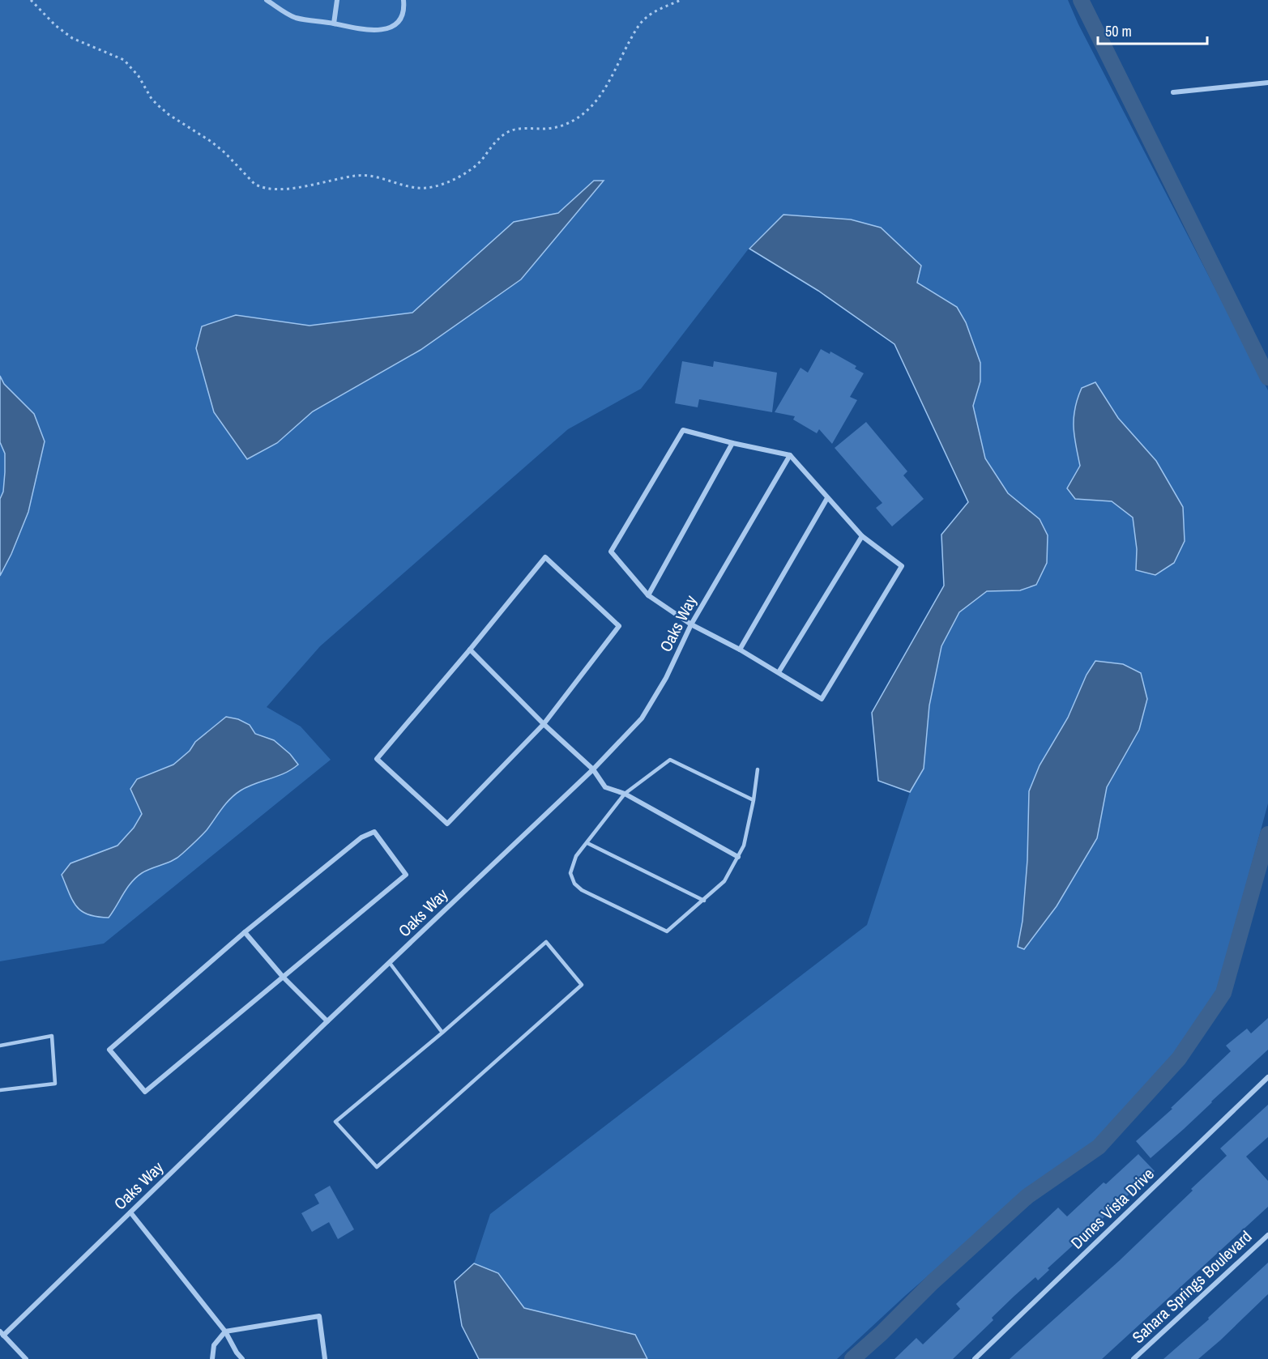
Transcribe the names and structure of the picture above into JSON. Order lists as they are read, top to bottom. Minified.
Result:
{"streets":{"street":["Oaks Way","Dunes Vista Drive","Sahara Springs Boulevard"]},"scale_bar":"50 m"}
